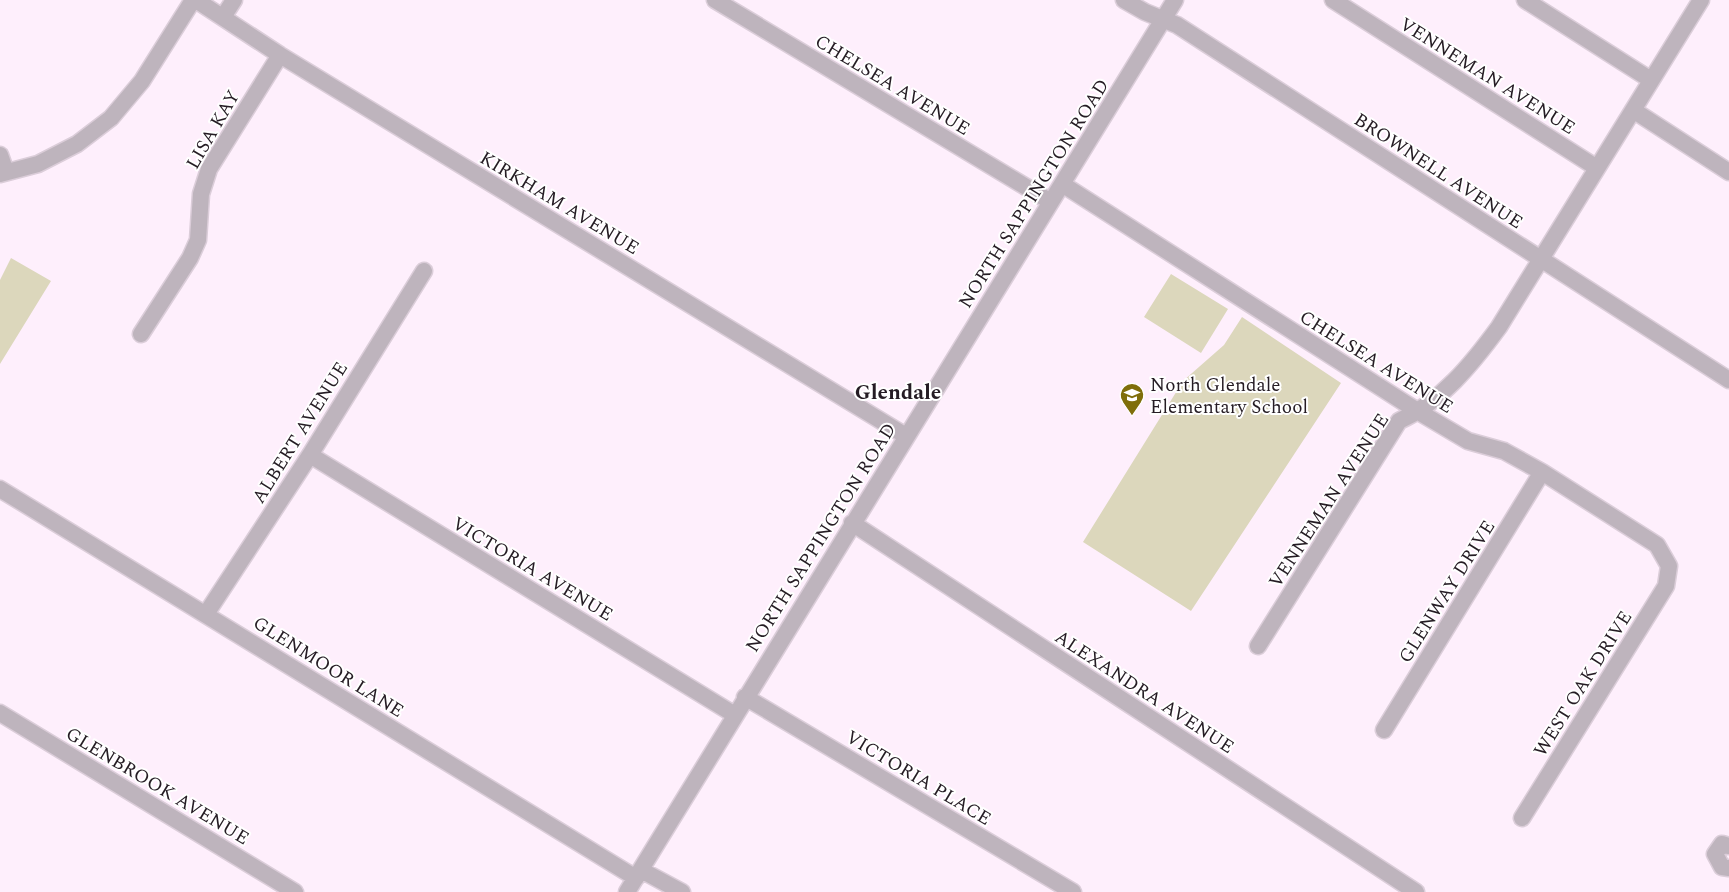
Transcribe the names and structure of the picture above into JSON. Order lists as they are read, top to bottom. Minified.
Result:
{"streets":{"street":["VENNEMAN AVENUE","CHELSEA AVENUE","LISA KAY","BROWNELL AVENUE","NORTH SAPPINGTON ROAD","KIRKHAM AVENUE","ALBERT AVENUE","VICTORIA AVENUE","GLENWAY DRIVE","GLENMOOR LANE","WEST OAK DRIVE","ALEXANDRA AVENUE","VICTORIA PLACE","GLENBROOK AVENUE"]},"crossings":[["VENNEMAN AVENUE","CHELSEA AVENUE"],["VENNEMAN AVENUE","BROWNELL AVENUE"],["CHELSEA AVENUE","NORTH SAPPINGTON ROAD"],["CHELSEA AVENUE","GLENWAY DRIVE"],["CHELSEA AVENUE","WEST OAK DRIVE"],["LISA KAY","KIRKHAM AVENUE"],["BROWNELL AVENUE","NORTH SAPPINGTON ROAD"],["NORTH SAPPINGTON ROAD","KIRKHAM AVENUE"],["NORTH SAPPINGTON ROAD","VICTORIA AVENUE"],["NORTH SAPPINGTON ROAD","GLENMOOR LANE"],["NORTH SAPPINGTON ROAD","ALEXANDRA AVENUE"],["NORTH SAPPINGTON ROAD","VICTORIA PLACE"],["ALBERT AVENUE","VICTORIA AVENUE"],["ALBERT AVENUE","GLENMOOR LANE"]],"districts":["Glendale"],"places":{"school or university":["North Glendale Elementary School"]}}
